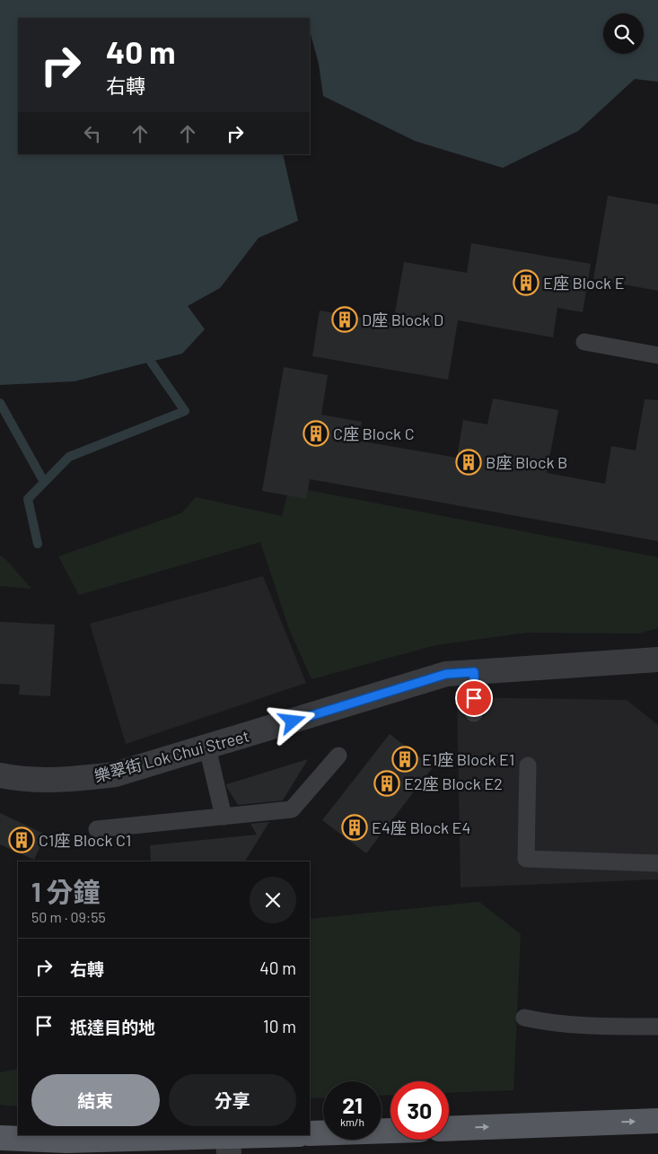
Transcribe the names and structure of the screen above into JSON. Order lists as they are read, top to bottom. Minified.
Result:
{"streets":{"street":["樂翠街 Lok Chui Street"]},"places":{"building":["E座 Block E","D座 Block D","C座 Block C","B座 Block B","E1座 Block E1","E2座 Block E2","E4座 Block E4","C1座 Block C1"]},"page":{"turn":["40 m","右轉"],"heading":["1 分鐘","50 m · 09:55"],"list":[{"name":"右轉","value":"40 m"},{"name":"抵達目的地","value":"10 m"}],"buttons":["結束","分享"],"speed":"21 km/h","limit":"30"}}
